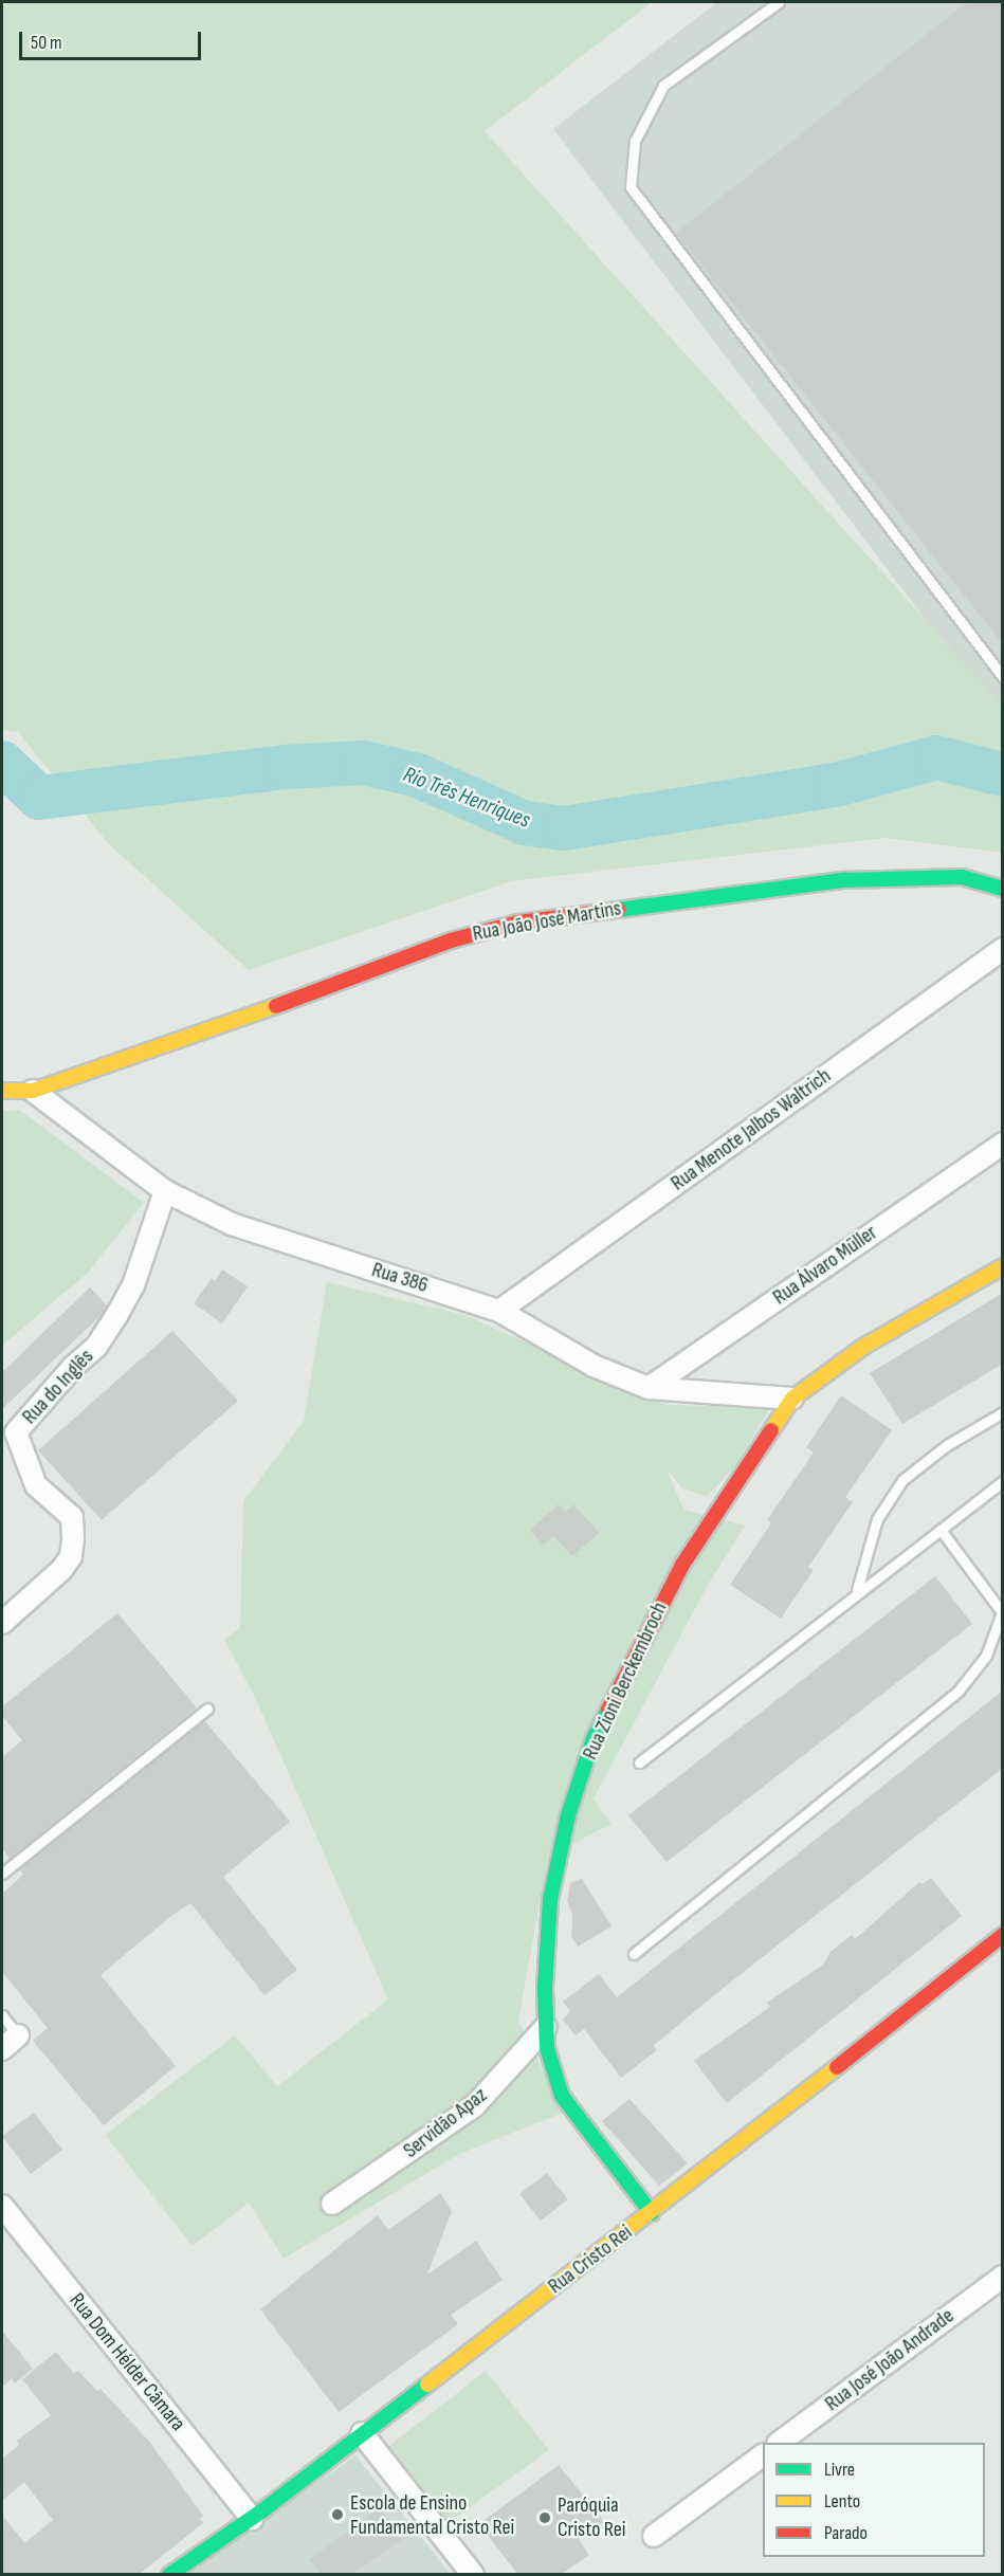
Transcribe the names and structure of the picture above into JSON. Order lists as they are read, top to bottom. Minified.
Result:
{"streets":{"street":["Rua João José Martins","Rua Menote Jalbos Waltrich","Rua Álvaro Müller","Rua 386","Rua do Inglês","Rua Zioni Berckembroch","Servidão Apaz","Rua Cristo Rei","Rua José João Andrade","Rua Dom Hélder Câmara"]},"crossings":[["Rua João José Martins","Rua 386"],["Rua Menote Jalbos Waltrich","Rua 386"],["Rua Álvaro Müller","Rua 386"],["Rua 386","Rua do Inglês"],["Rua 386","Rua Zioni Berckembroch"],["Rua Zioni Berckembroch","Servidão Apaz"],["Rua Zioni Berckembroch","Rua Cristo Rei"],["Rua Cristo Rei","Rua Dom Hélder Câmara"]],"water":["Rio Três Henriques"],"places":["Escola de Ensino Fundamental Cristo Rei","Paróquia Cristo Rei"],"legend":["Livre","Lento","Parado"],"scale_bar":"50 m"}
